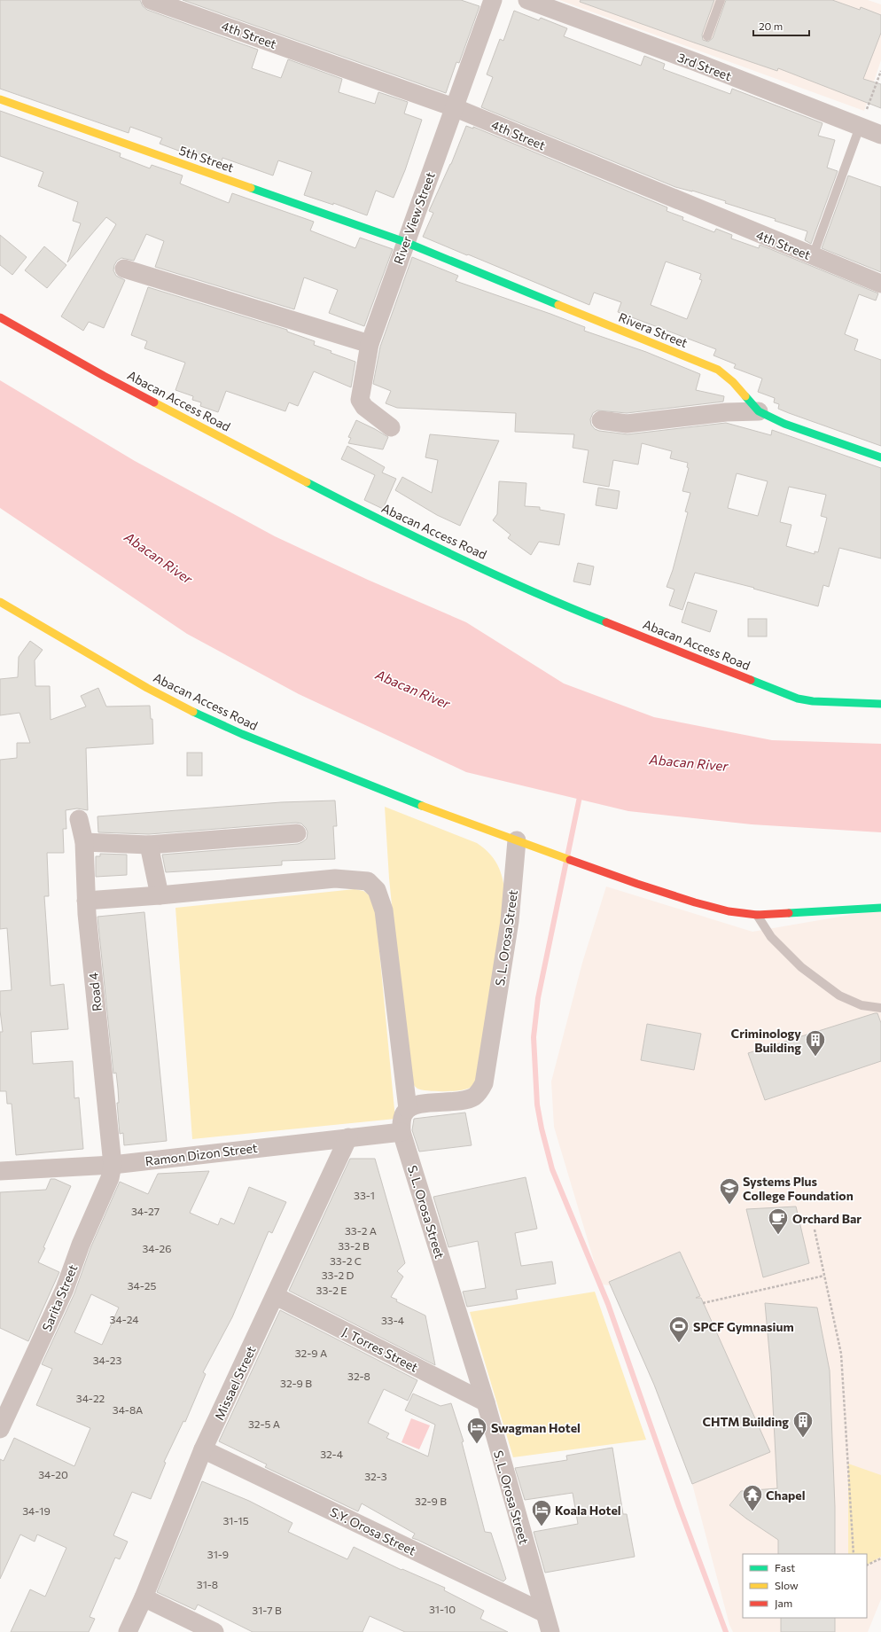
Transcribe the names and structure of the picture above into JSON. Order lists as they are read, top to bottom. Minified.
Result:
{"streets":{"street":["4th Street","3rd Street","5th Street","River View Street","Rivera Street","Abacan Access Road","S. L. Orosa Street","Road 4","Ramon Dizon Street","Sarita Street","J. Torres Street","Missael Street","S.Y. Orosa Street"]},"crossings":[["4th Street","River View Street"],["5th Street","River View Street"],["5th Street","Rivera Street"],["River View Street","Rivera Street"],["Abacan Access Road","S. L. Orosa Street"],["S. L. Orosa Street","Ramon Dizon Street"],["S. L. Orosa Street","J. Torres Street"],["S. L. Orosa Street","S.Y. Orosa Street"],["Road 4","Ramon Dizon Street"],["Road 4","Sarita Street"],["Ramon Dizon Street","Sarita Street"],["Ramon Dizon Street","Missael Street"],["J. Torres Street","Missael Street"],["Missael Street","S.Y. Orosa Street"]],"water":["Abacan River"],"places":{"building":["Criminology Building","CHTM Building"],"school or university":["Systems Plus College Foundation"],"cafe":["Orchard Bar"],"sports":["SPCF Gymnasium"],"hotel":["Swagman Hotel","Koala Hotel"],"temple":["Chapel"]},"house_numbers":["33-1","34-27","33-2 A","33-2 B","34-26","33-2 C","33-2 D","34-25","33-2 E","34-24","33-4","32-9 A","34-23","32-8","32-9 B","34-22","34-8A","32-5 A","32-4","34-20","32-3","32-9 B","34-19","31-15","31-9","31-8","31-10","31-7 B"],"legend":["Fast","Slow","Jam"],"scale_bar":"20 m"}
